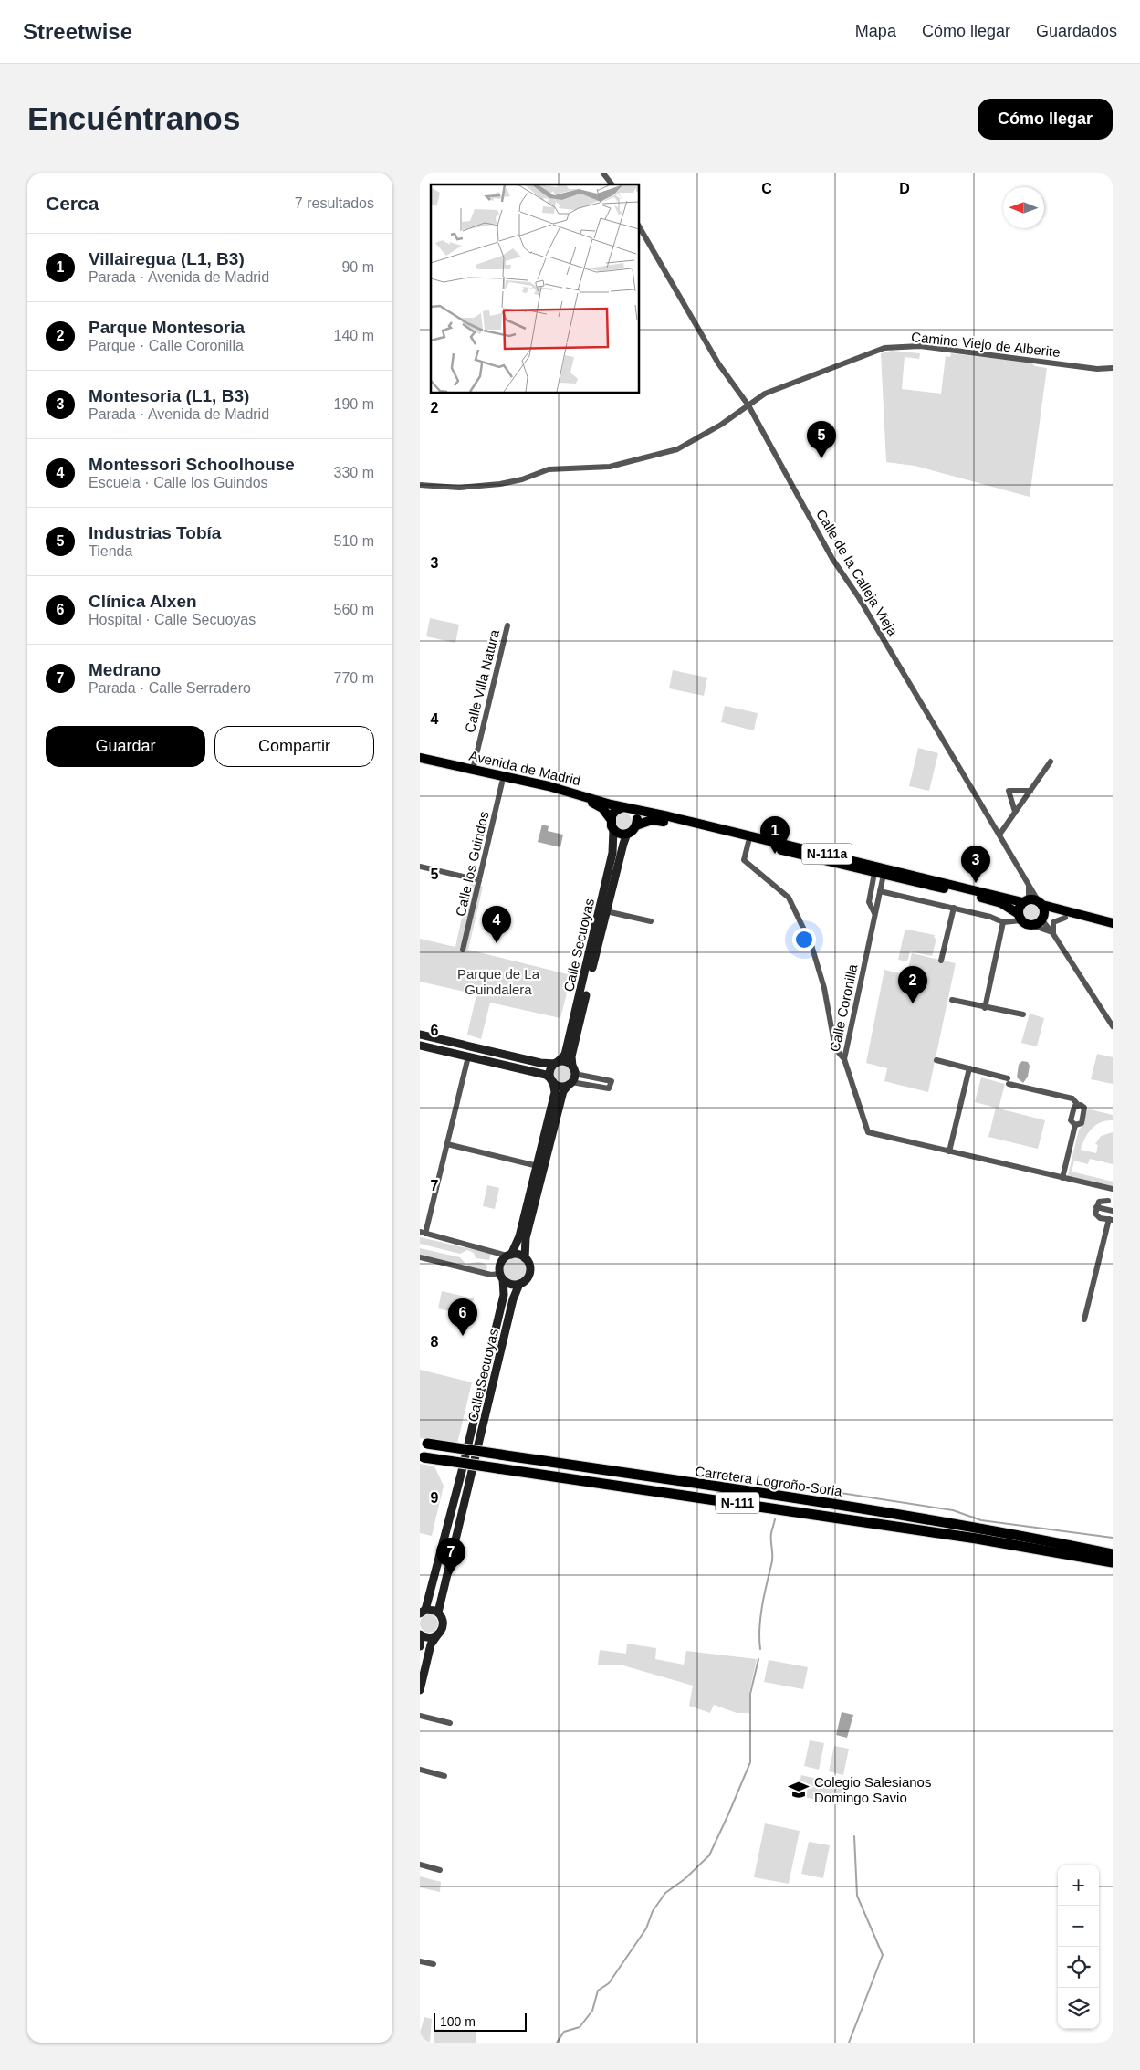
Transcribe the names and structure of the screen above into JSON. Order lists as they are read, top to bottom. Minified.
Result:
{"streets":{"highway":["Carretera Logroño-Soria","N-111"],"main road":["Avenida de Madrid","N-111a","Calle Secuoyas"],"street":["Camino Viejo de Alberite","Calle de la Calleja Vieja","Calle Villa Natura","Calle los Guindos","Calle Coronilla"]},"crossings":[["Camino Viejo de Alberite","Calle de la Calleja Vieja"],["Calle Villa Natura","Avenida de Madrid"],["Avenida de Madrid","N-111a"],["Avenida de Madrid","Calle los Guindos"],["Avenida de Madrid","Calle Secuoyas"],["N-111a","Calle Secuoyas"],["N-111a","Calle Coronilla"],["Carretera Logroño-Soria","N-111"]],"parks":["Parque de La Guindalera"],"places":{"school or university":["Colegio Salesianos Domingo Savio"]},"scale_bar":"100 m","north":"left","page":{"header":"Streetwise","nav":["Mapa","Cómo llegar","Guardados"],"buttons":["Cómo llegar",["Guardar","Compartir"]],"title":"Encuéntranos","heading":["Cerca","7 resultados"],"list":[{"mark":"1","name":"Villairegua (L1, B3)","note":"Parada · Avenida de Madrid","value":"90 m"},{"mark":"2","name":"Parque Montesoria","note":"Parque · Calle Coronilla","value":"140 m"},{"mark":"3","name":"Montesoria (L1, B3)","note":"Parada · Avenida de Madrid","value":"190 m"},{"mark":"4","name":"Montessori Schoolhouse","note":"Escuela · Calle los Guindos","value":"330 m"},{"mark":"5","name":"Industrias Tobía","note":"Tienda","value":"510 m"},{"mark":"6","name":"Clínica Alxen","note":"Hospital · Calle Secuoyas","value":"560 m"},{"mark":"7","name":"Medrano","note":"Parada · Calle Serradero","value":"770 m"}],"pins":["5","1","3","4","2","6","7"],"map_buttons":["+","−"],"scale":"100 m"},"grid":{"columns":["C","D"],"rows":["2","3","4","5","6","7","8","9"]}}
